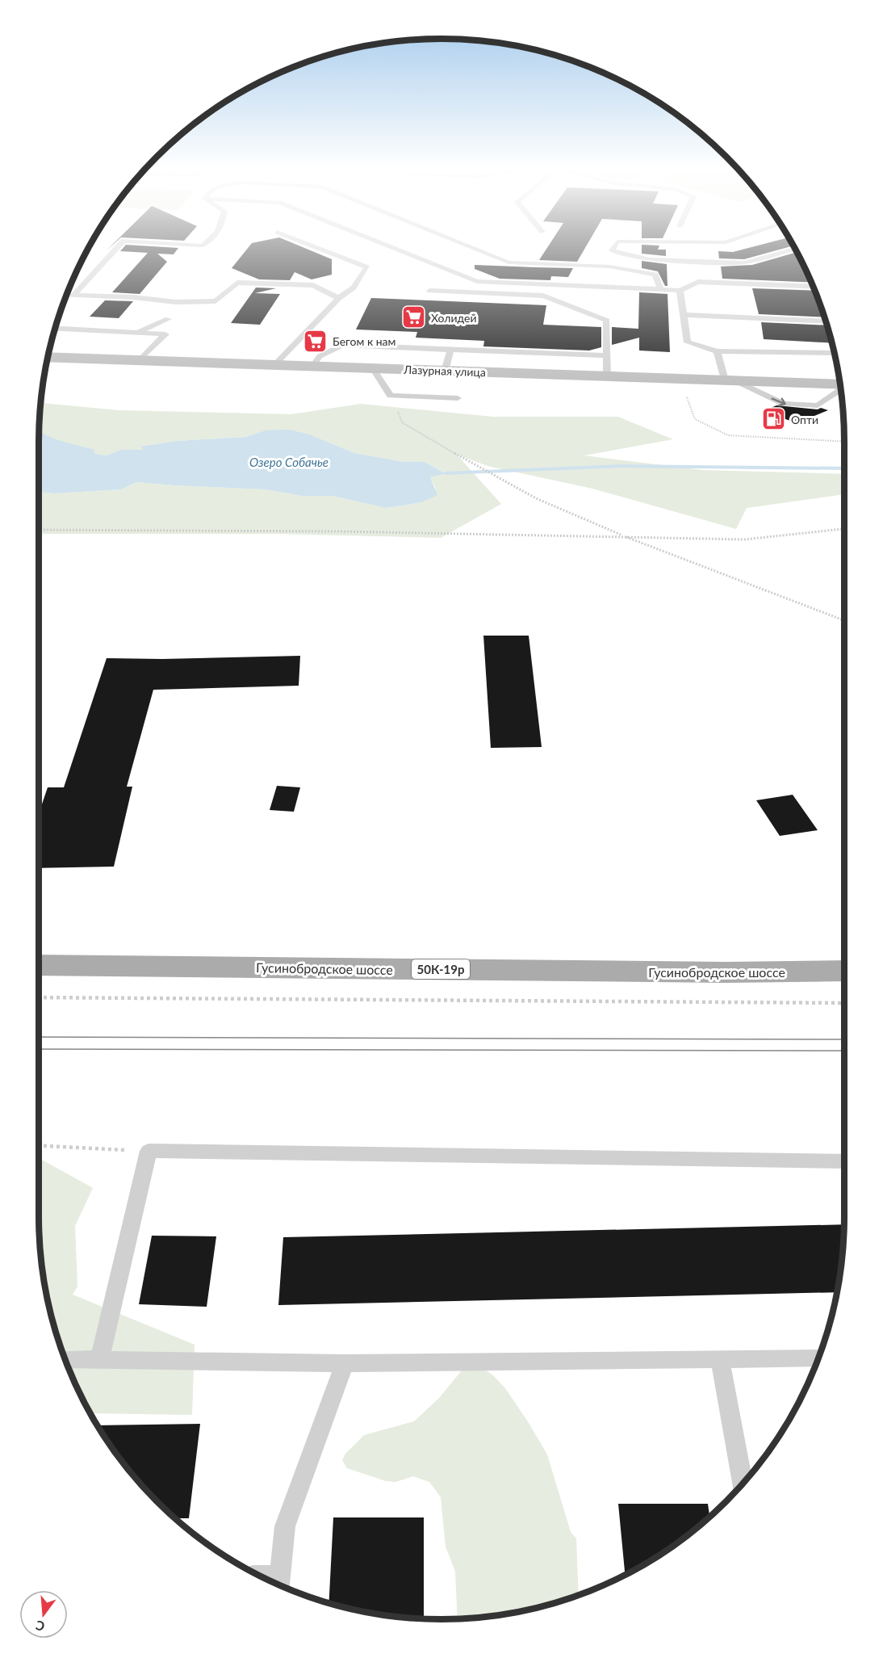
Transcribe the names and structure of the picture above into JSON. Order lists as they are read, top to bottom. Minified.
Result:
{"streets":{"main road":["Гусинобродское шоссе","50К-19р"],"street":["Лазурная улица"]},"water":["Озеро Собачье"],"places":{"supermarket":["Холидей","Бегом к нам"],"fuel station":["Опти"]},"north":"bottom"}
